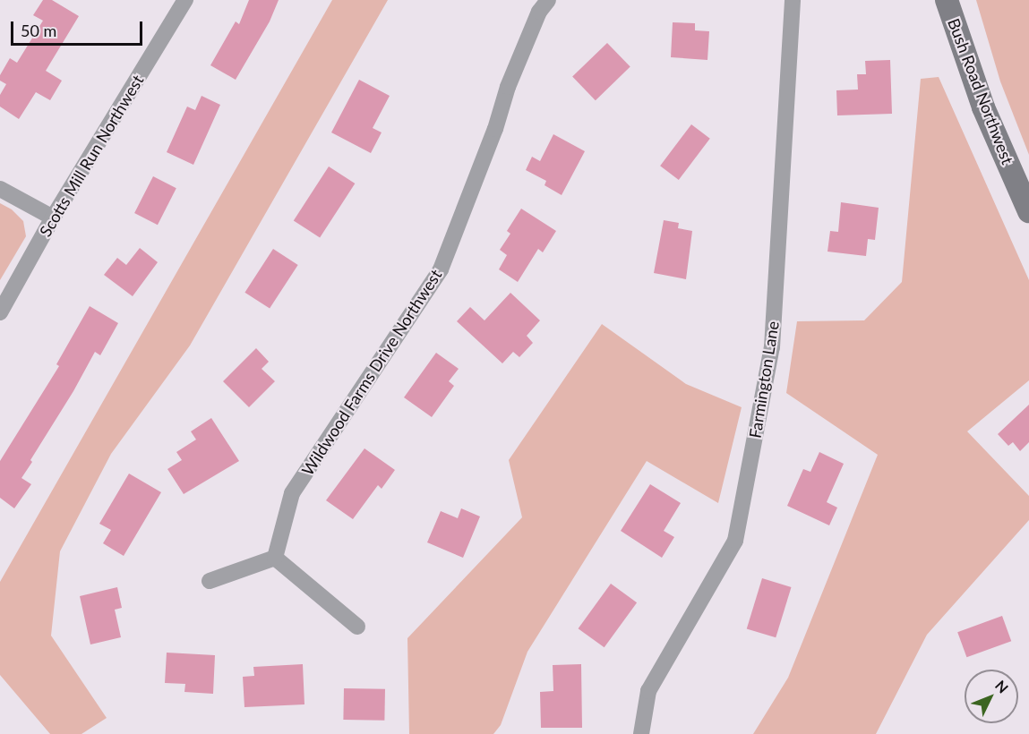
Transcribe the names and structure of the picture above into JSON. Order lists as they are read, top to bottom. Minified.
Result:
{"streets":{"street":["Bush Road Northwest","Scotts Mill Run Northwest","Wildwood Farms Drive Northwest","Farmington Lane"]},"scale_bar":"50 m","north":"top right"}
